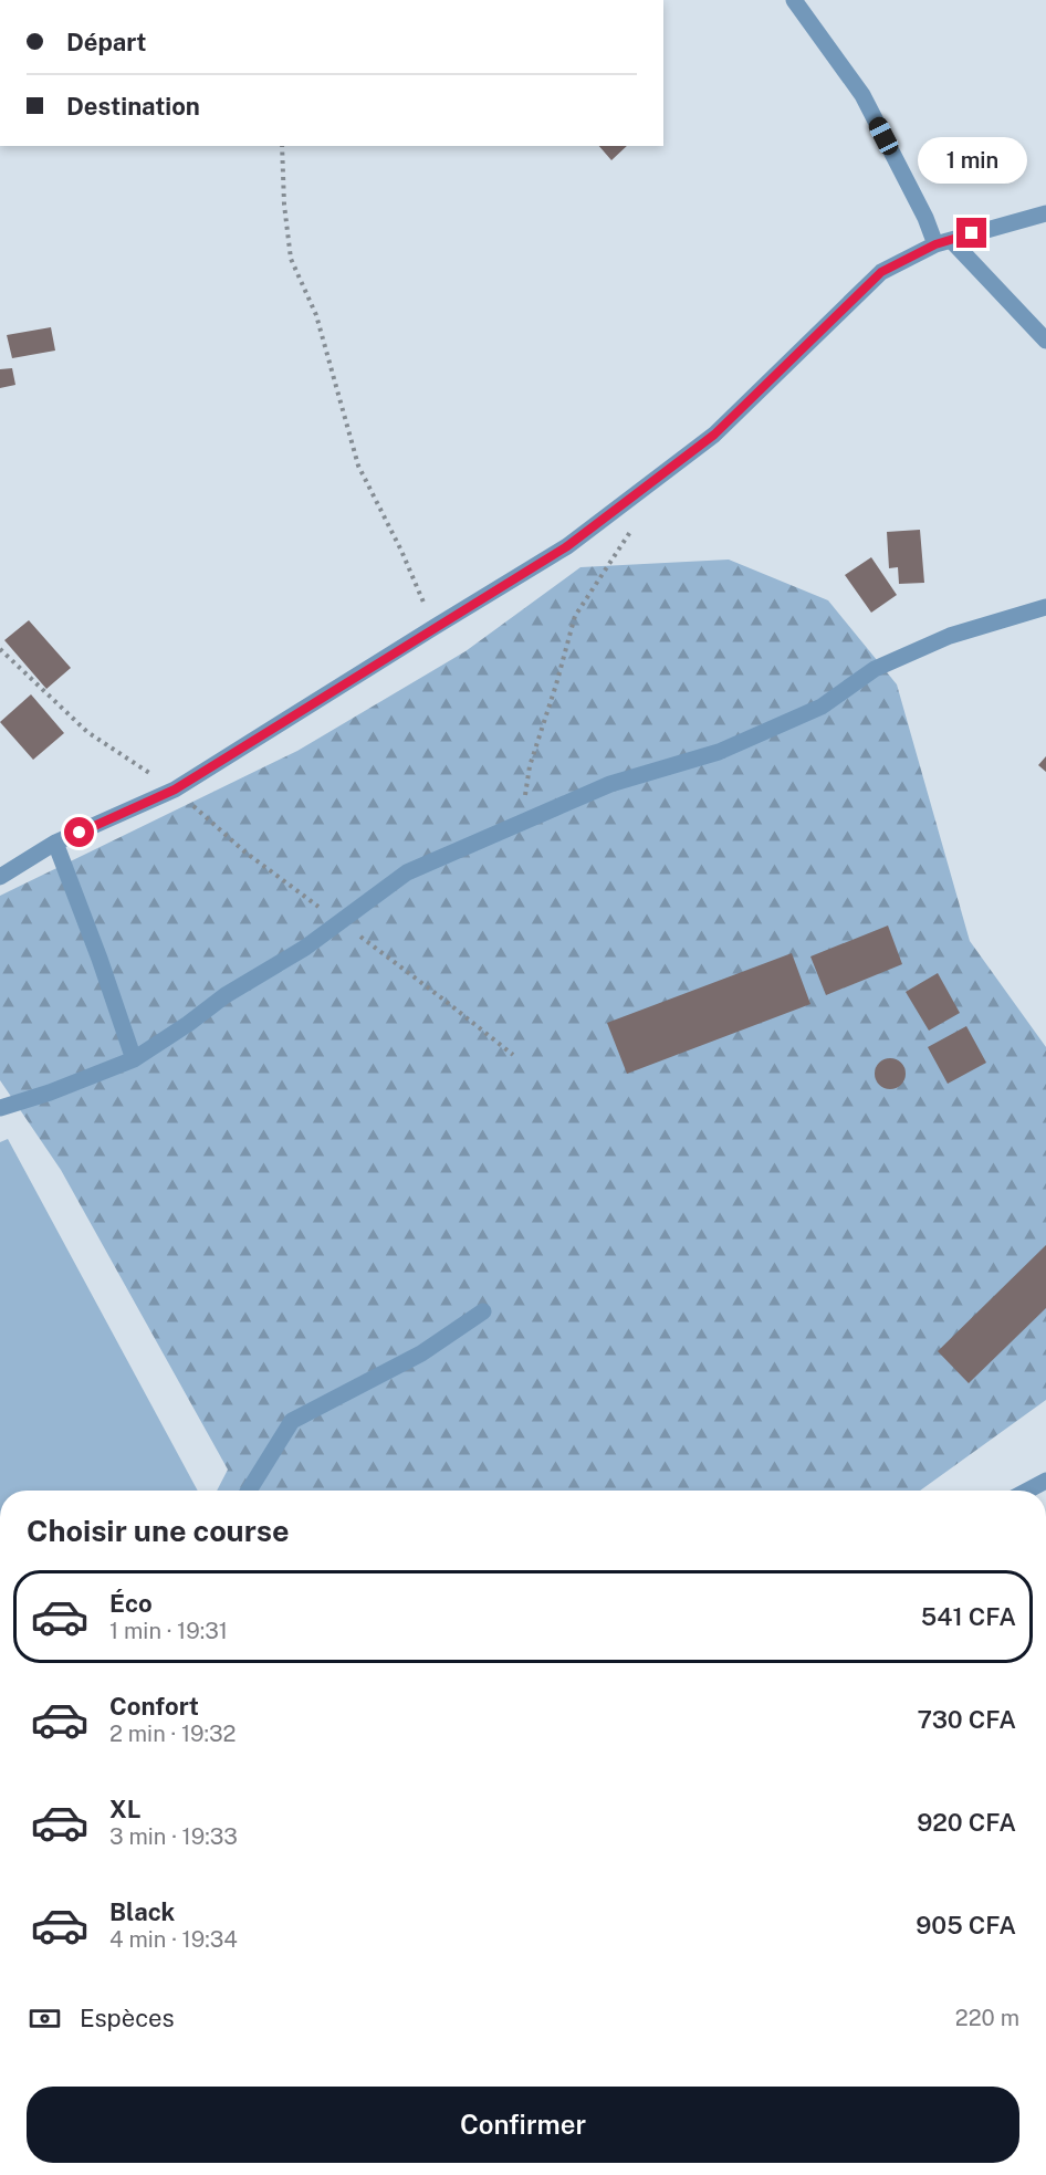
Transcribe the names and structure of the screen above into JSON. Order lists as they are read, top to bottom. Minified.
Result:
{"page":{"banner":["Départ","Destination"],"bubble":"1 min","heading":"Choisir une course","list":[{"name":"Éco","note":"1 min · 19:31","value":"541 CFA"},{"name":"Confort","note":"2 min · 19:32","value":"730 CFA"},{"name":"XL","note":"3 min · 19:33","value":"920 CFA"},{"name":"Black","note":"4 min · 19:34","value":"905 CFA"}],"pay":["Espèces","220 m"],"buttons":"Confirmer"}}
